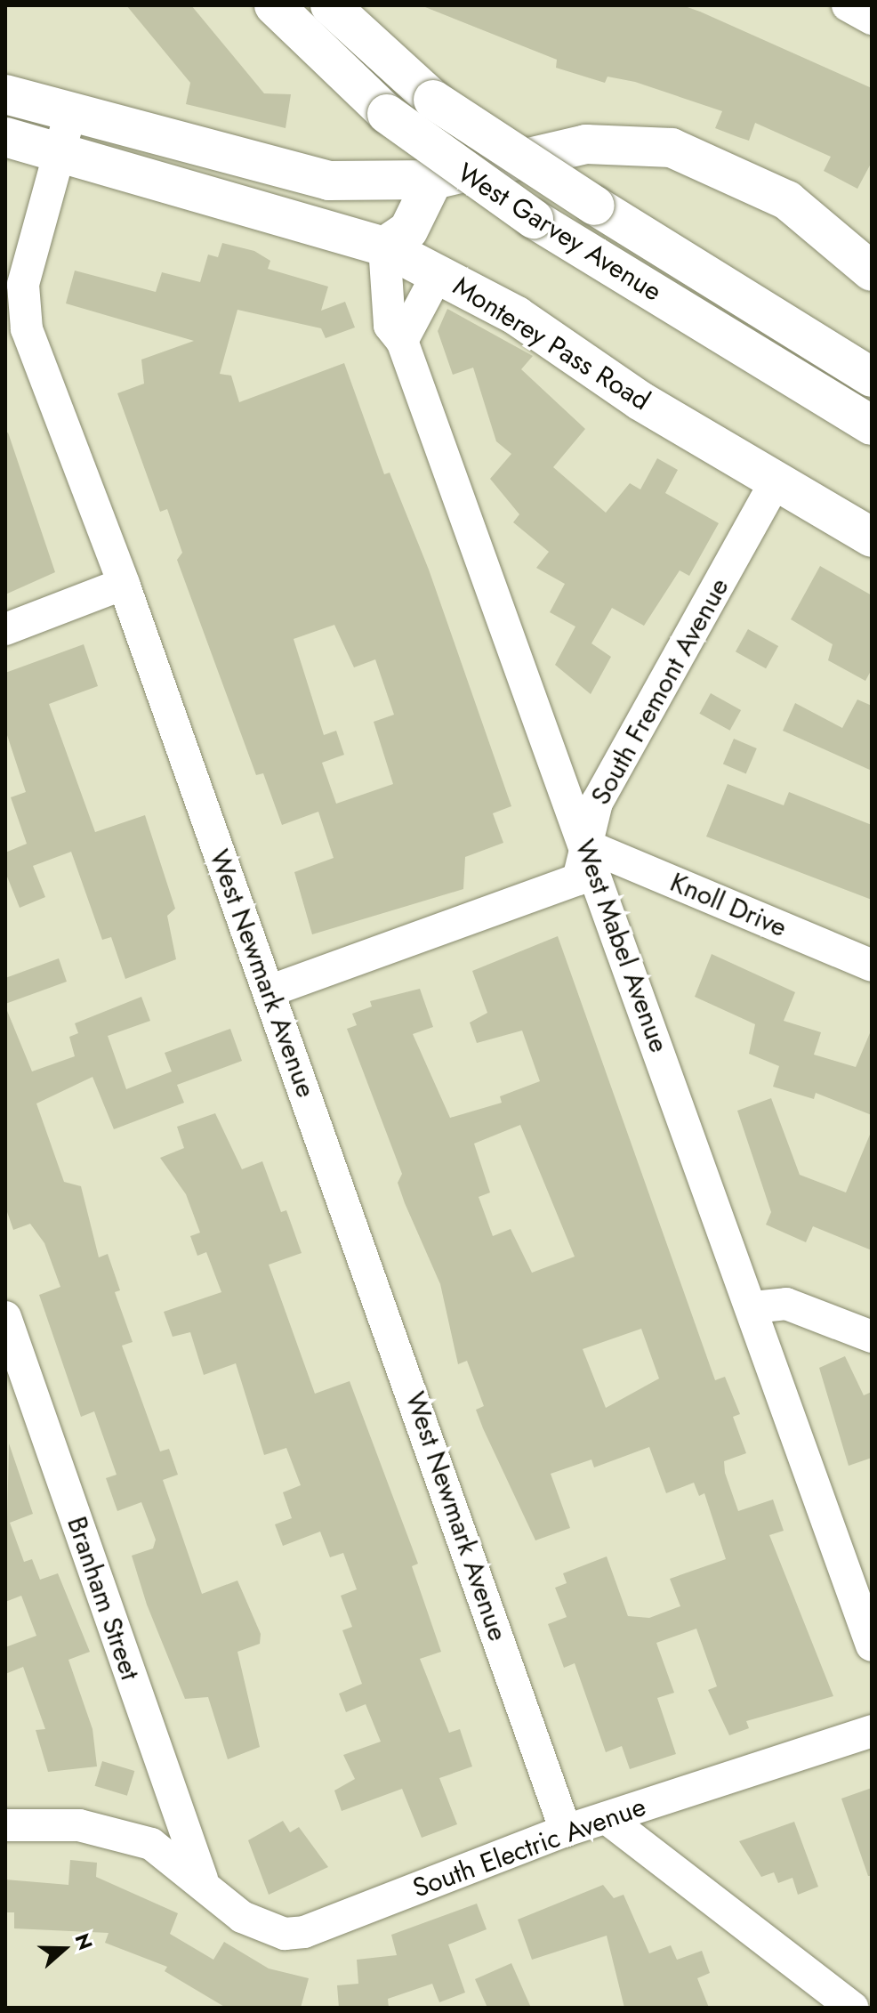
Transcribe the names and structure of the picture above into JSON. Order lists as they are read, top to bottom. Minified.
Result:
{"streets":{"main road":["West Garvey Avenue","Monterey Pass Road"],"street":["South Fremont Avenue","Knoll Drive","West Mabel Avenue","West Newmark Avenue","Branham Street","South Electric Avenue"]},"crossings":[["Monterey Pass Road","South Fremont Avenue"],["Monterey Pass Road","West Mabel Avenue"],["Monterey Pass Road","West Newmark Avenue"],["South Fremont Avenue","Knoll Drive"],["South Fremont Avenue","West Mabel Avenue"],["South Fremont Avenue","West Newmark Avenue"],["Knoll Drive","West Mabel Avenue"],["West Newmark Avenue","South Electric Avenue"],["Branham Street","South Electric Avenue"]],"north":"right"}
